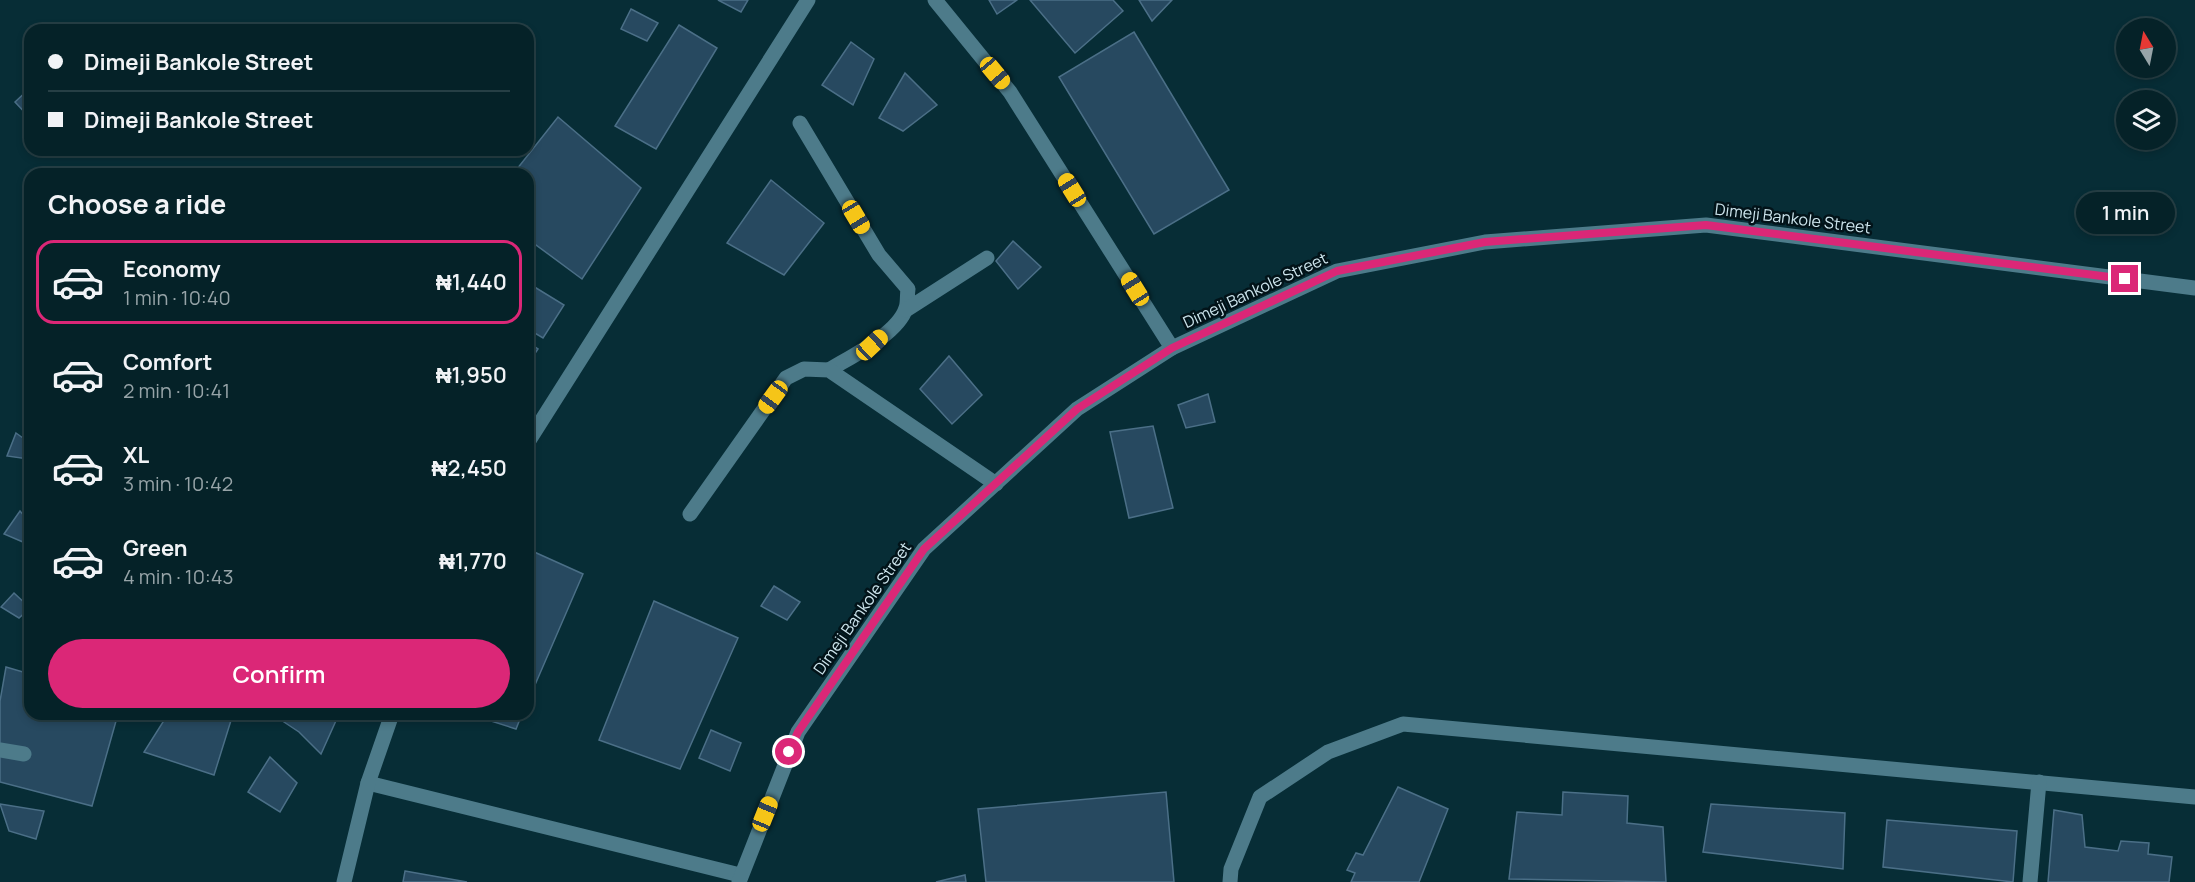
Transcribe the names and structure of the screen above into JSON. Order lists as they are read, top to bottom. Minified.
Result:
{"streets":{"street":["Dimeji Bankole Street"]},"north":"top","page":{"banner":["Dimeji Bankole Street","Dimeji Bankole Street"],"heading":"Choose a ride","bubble":"1 min","list":[{"name":"Economy","note":"1 min · 10:40","value":"₦1,440"},{"name":"Comfort","note":"2 min · 10:41","value":"₦1,950"},{"name":"XL","note":"3 min · 10:42","value":"₦2,450"},{"name":"Green","note":"4 min · 10:43","value":"₦1,770"}],"buttons":"Confirm"}}
